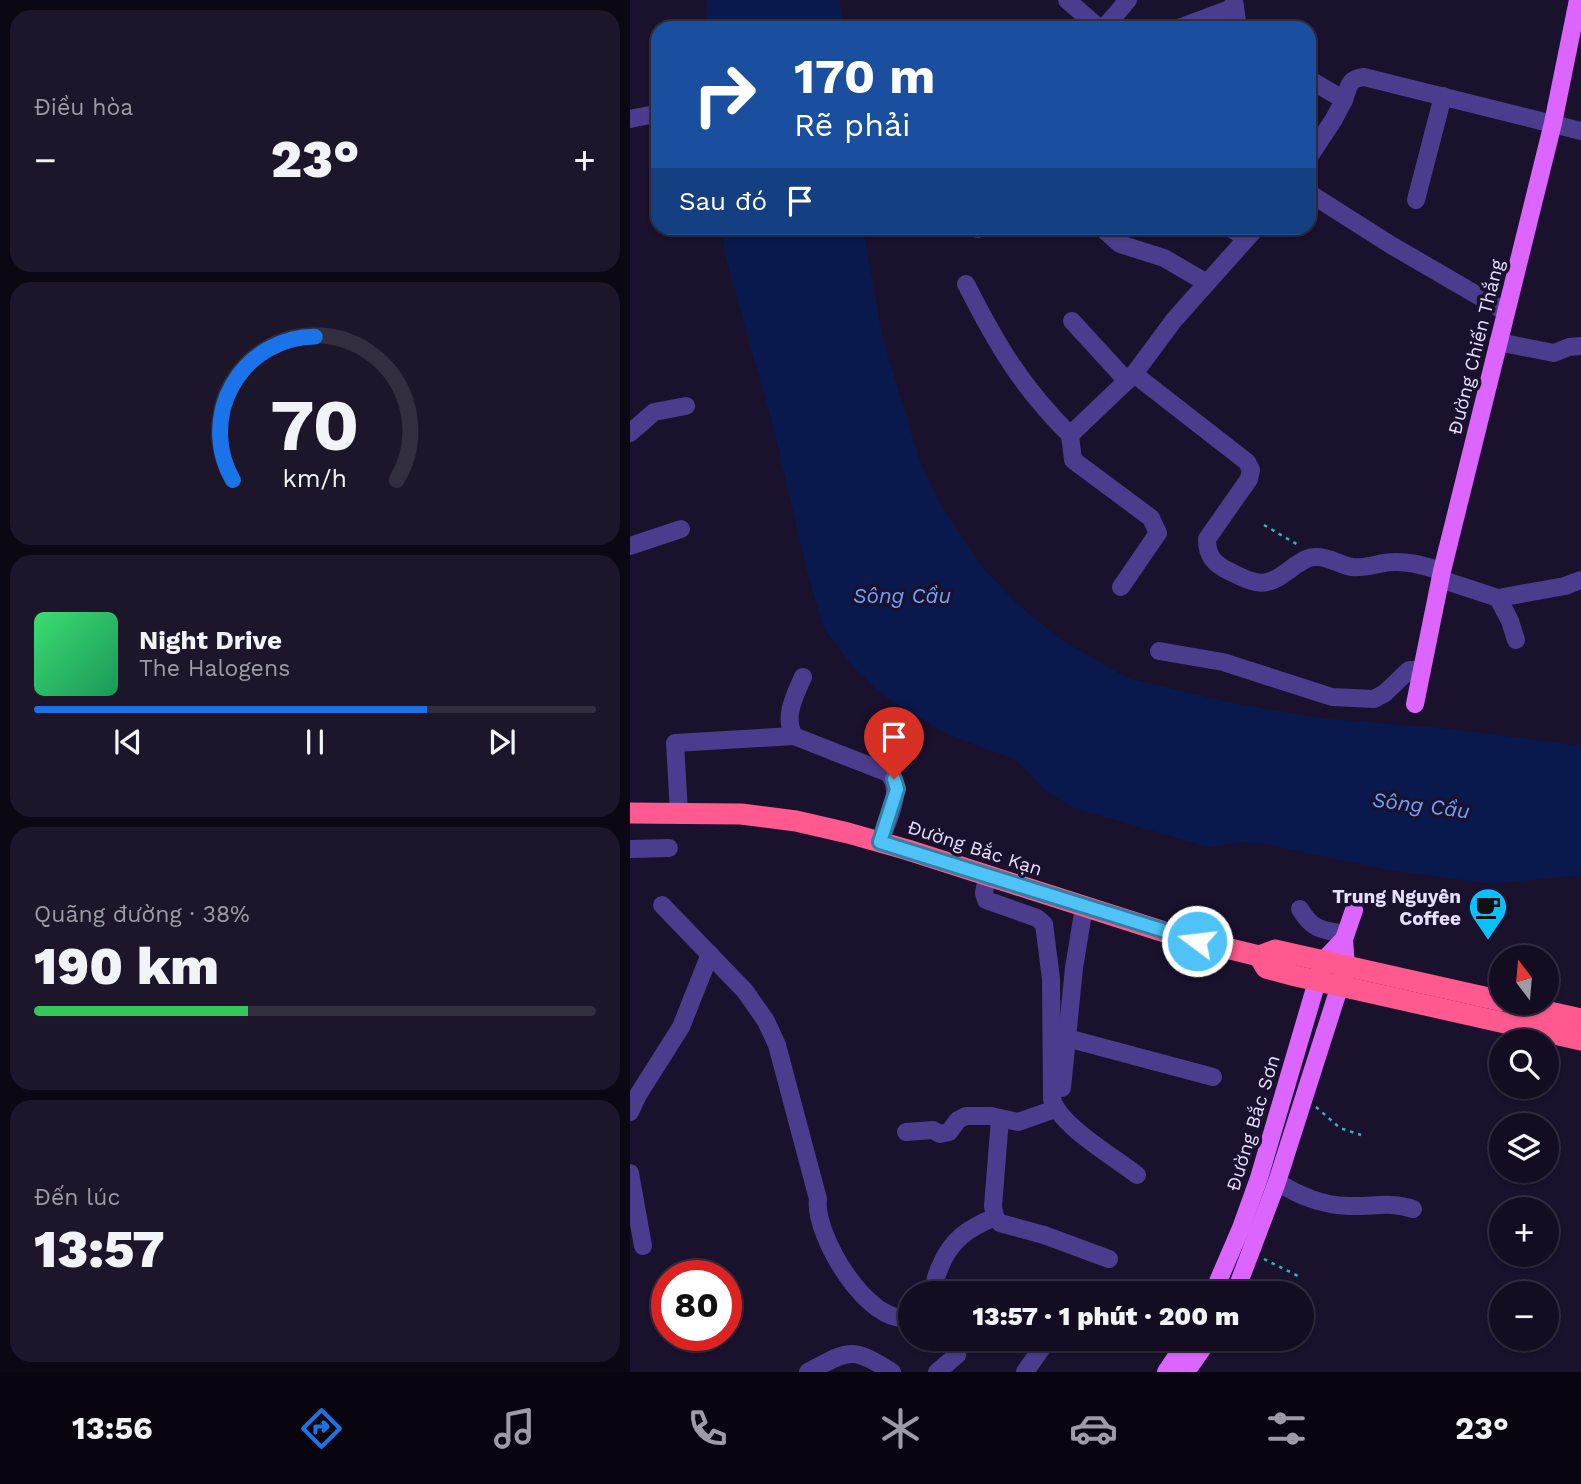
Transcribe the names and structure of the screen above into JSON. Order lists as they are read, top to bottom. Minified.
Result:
{"streets":{"highway":["Đường Bắc Kạn"],"main road":["Đường Chiến Thắng","Đường Bắc Sơn"]},"crossings":[["Đường Bắc Kạn","Đường Bắc Sơn"]],"water":["Sông Cầu"],"places":{"cafe":["Trung Nguyên Coffee"]},"north":"top","page":{"tile":["Điều hòa",["Quãng đường · 38%","190 km"],["Đến lúc","13:57"]],"turn":["170 m","Rẽ phải"],"heat":["−","23°","+"],"then":"Sau đó","song":["Night Drive","The Halogens"],"map_buttons":["+","−"],"limit":"80","trip":"13:57 · 1 phút · 200 m","tabs":["13:56","23°"],"gauge":["70","km/h"]}}
